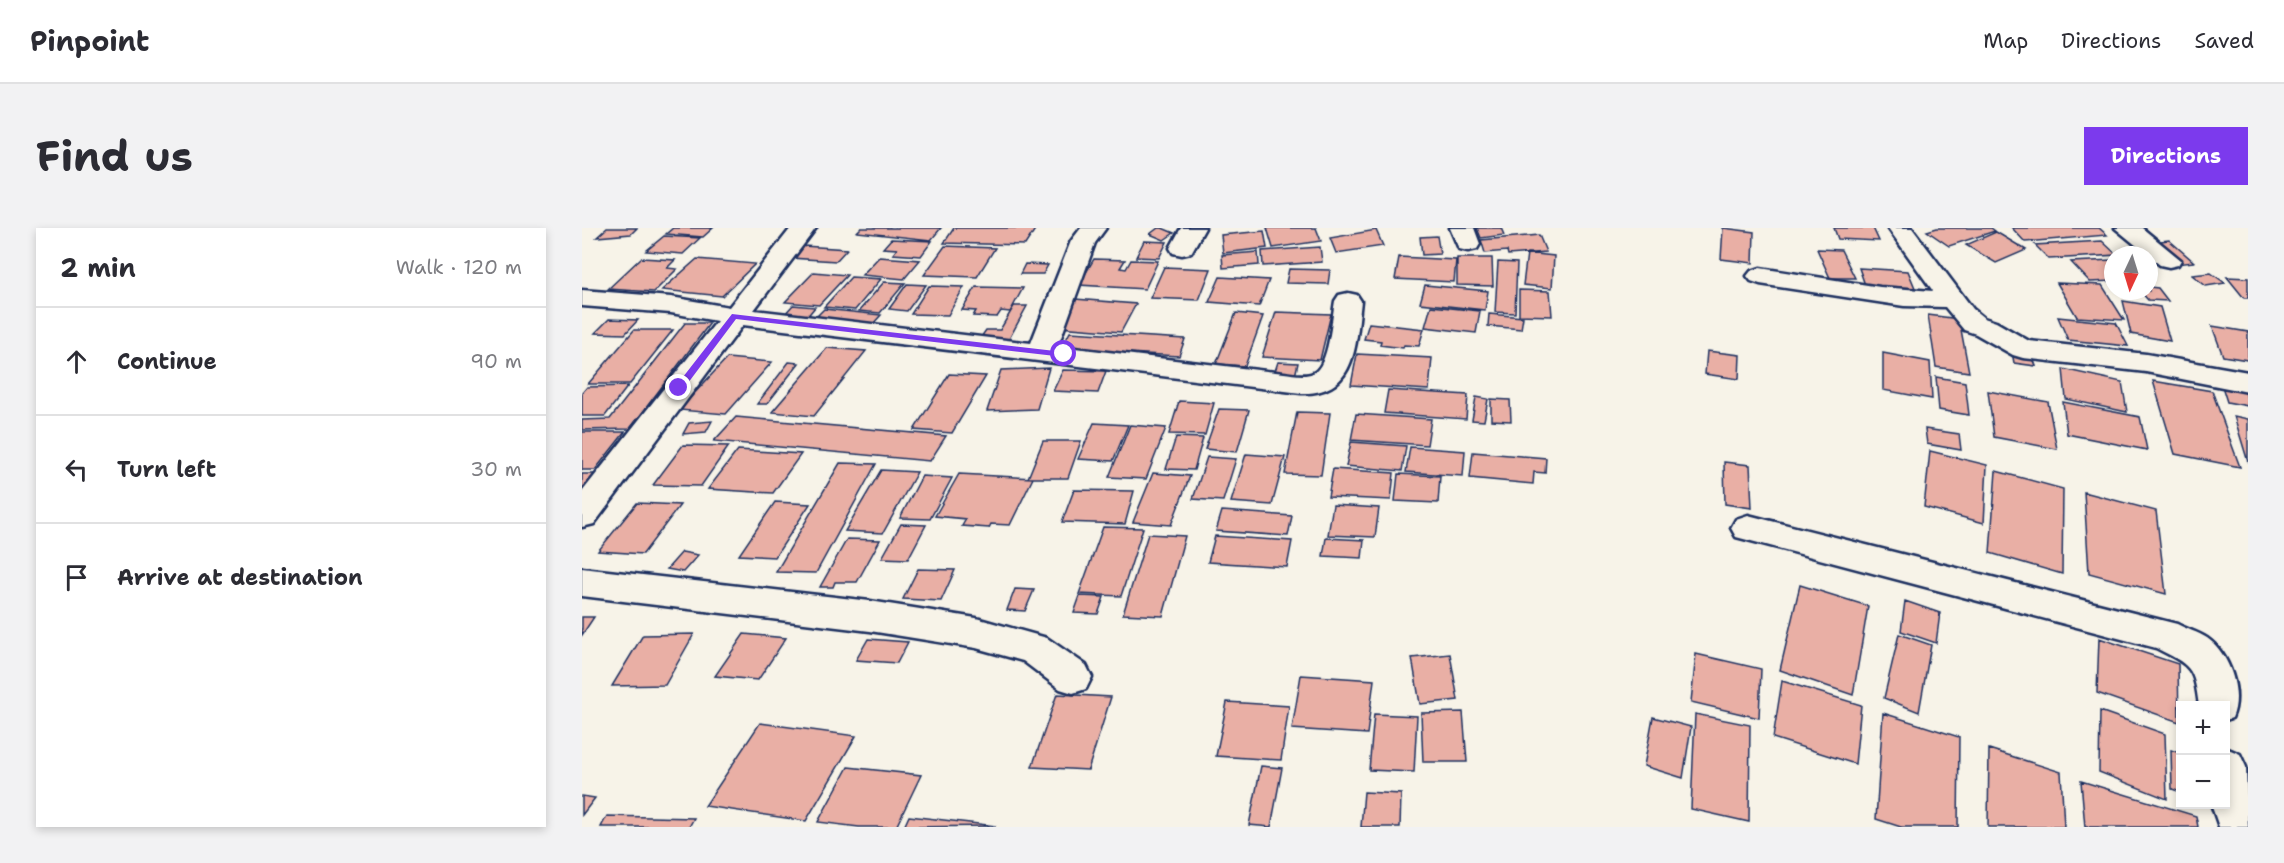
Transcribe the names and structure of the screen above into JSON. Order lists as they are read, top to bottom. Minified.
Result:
{"north":"bottom","page":{"header":"Pinpoint","nav":["Map","Directions","Saved"],"buttons":"Directions","title":"Find us","heading":["2 min","Walk · 120 m"],"list":[["Continue","90 m"],["Turn left","30 m"],"Arrive at destination"],"map_buttons":["+","−"]}}
